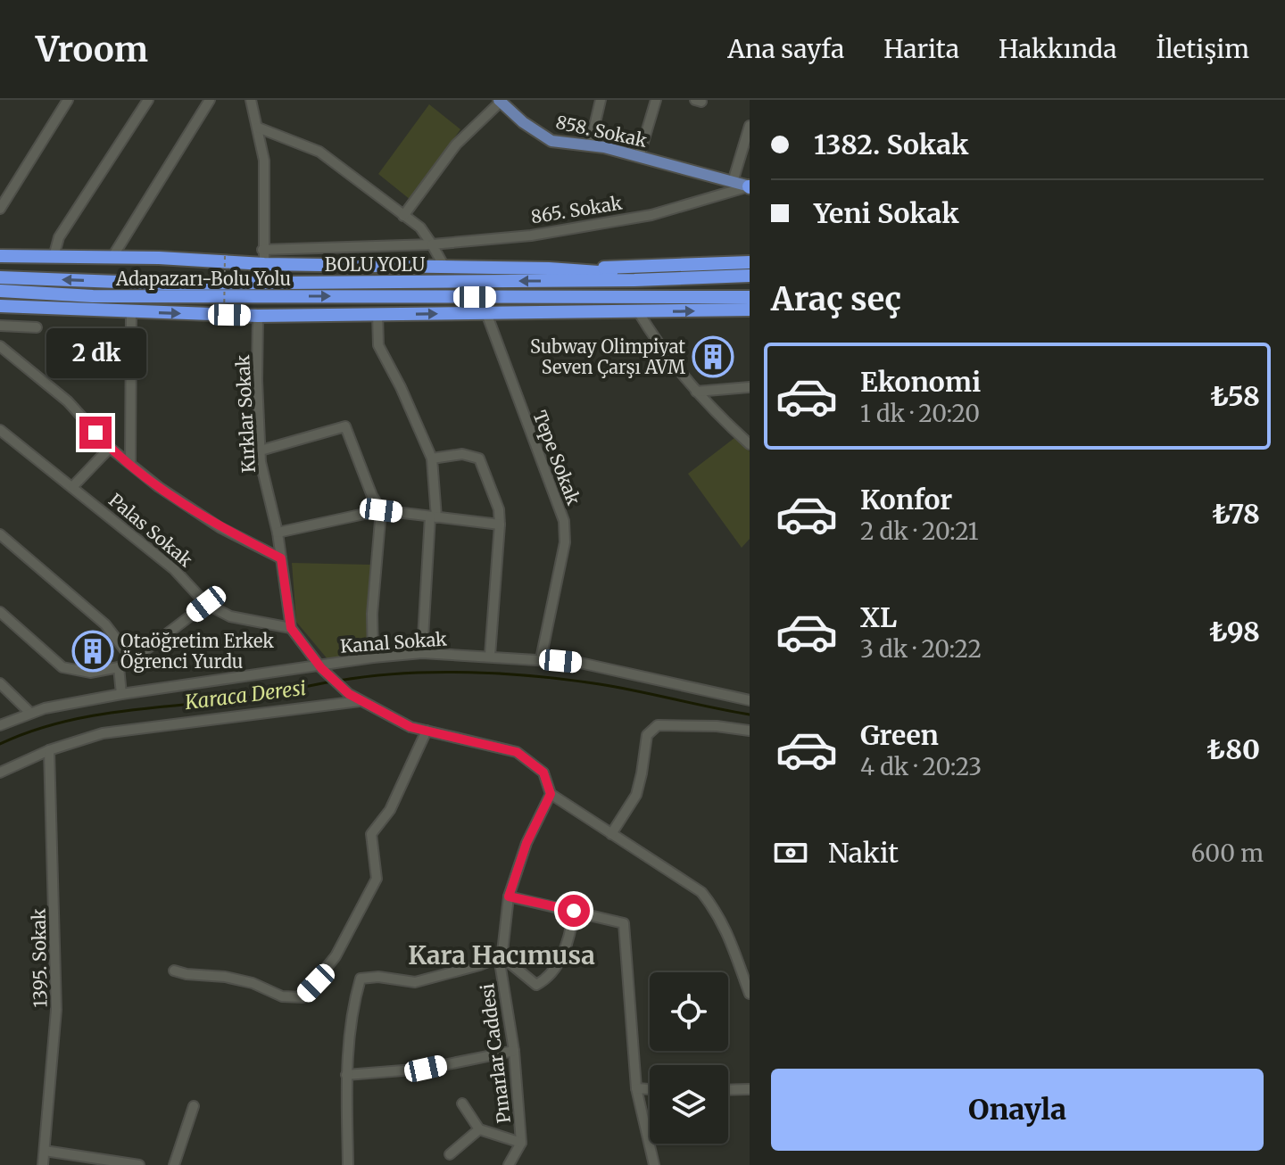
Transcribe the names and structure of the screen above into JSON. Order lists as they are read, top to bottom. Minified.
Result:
{"streets":{"highway":["BOLU YOLU","Adapazarı-Bolu Yolu"],"main road":["858. Sokak"],"street":["865. Sokak","Kırklar Sokak","Tepe Sokak","Palas Sokak","Kanal Sokak","1395. Sokak","Pınarlar Caddesi"]},"crossings":[["858. Sokak","865. Sokak"],["Kırklar Sokak","Palas Sokak"],["Kırklar Sokak","Kanal Sokak"],["Tepe Sokak","Kanal Sokak"]],"districts":["Kara Hacımusa"],"water":["Karaca Deresi"],"places":{"building":["Subway Olimpiyat Seven Çarşı AVM","Otaöğretim Erkek Öğrenci Yurdu"]},"page":{"header":"Vroom","nav":["Ana sayfa","Harita","Hakkında","İletişim"],"banner":["1382. Sokak","Yeni Sokak"],"heading":"Araç seç","bubble":"2 dk","list":[{"name":"Ekonomi","note":"1 dk · 20:20","value":"₺58"},{"name":"Konfor","note":"2 dk · 20:21","value":"₺78"},{"name":"XL","note":"3 dk · 20:22","value":"₺98"},{"name":"Green","note":"4 dk · 20:23","value":"₺80"}],"pay":["Nakit","600 m"],"buttons":"Onayla"}}
